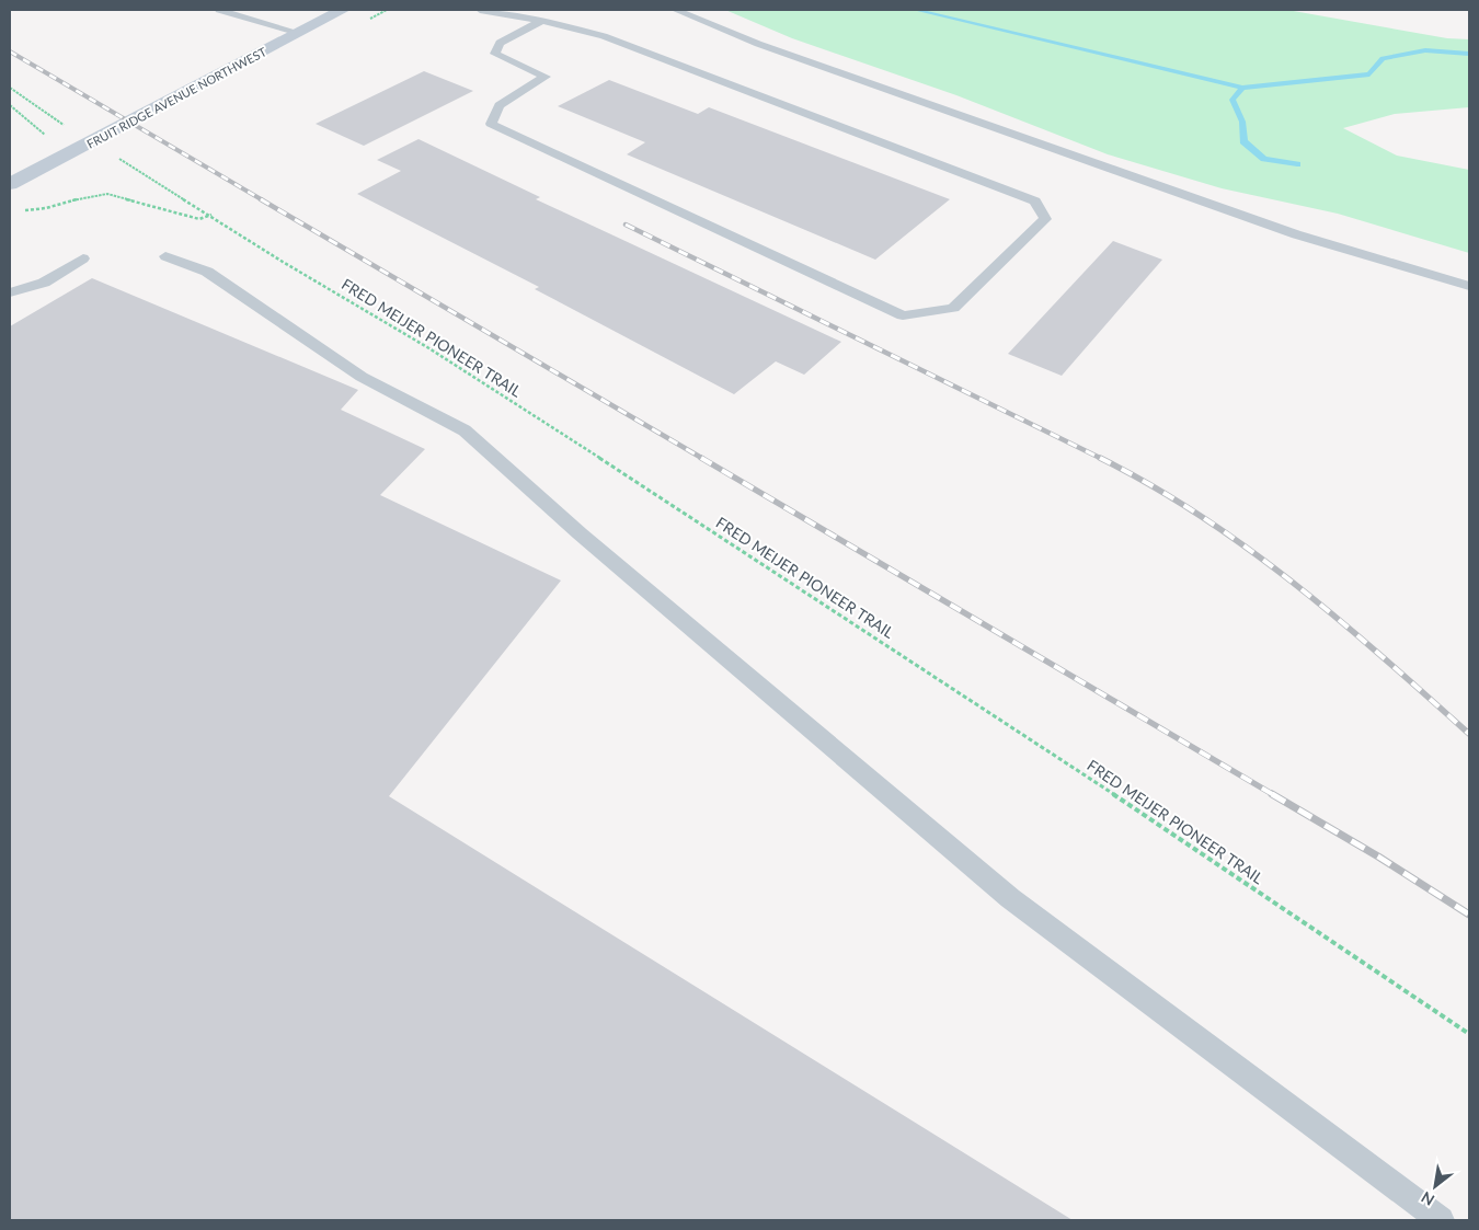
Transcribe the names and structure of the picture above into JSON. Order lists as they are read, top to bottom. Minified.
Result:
{"streets":{"main road":["FRUIT RIDGE AVENUE NORTHWEST"],"path":["FRED MEIJER PIONEER TRAIL"]},"north":"bottom left"}
